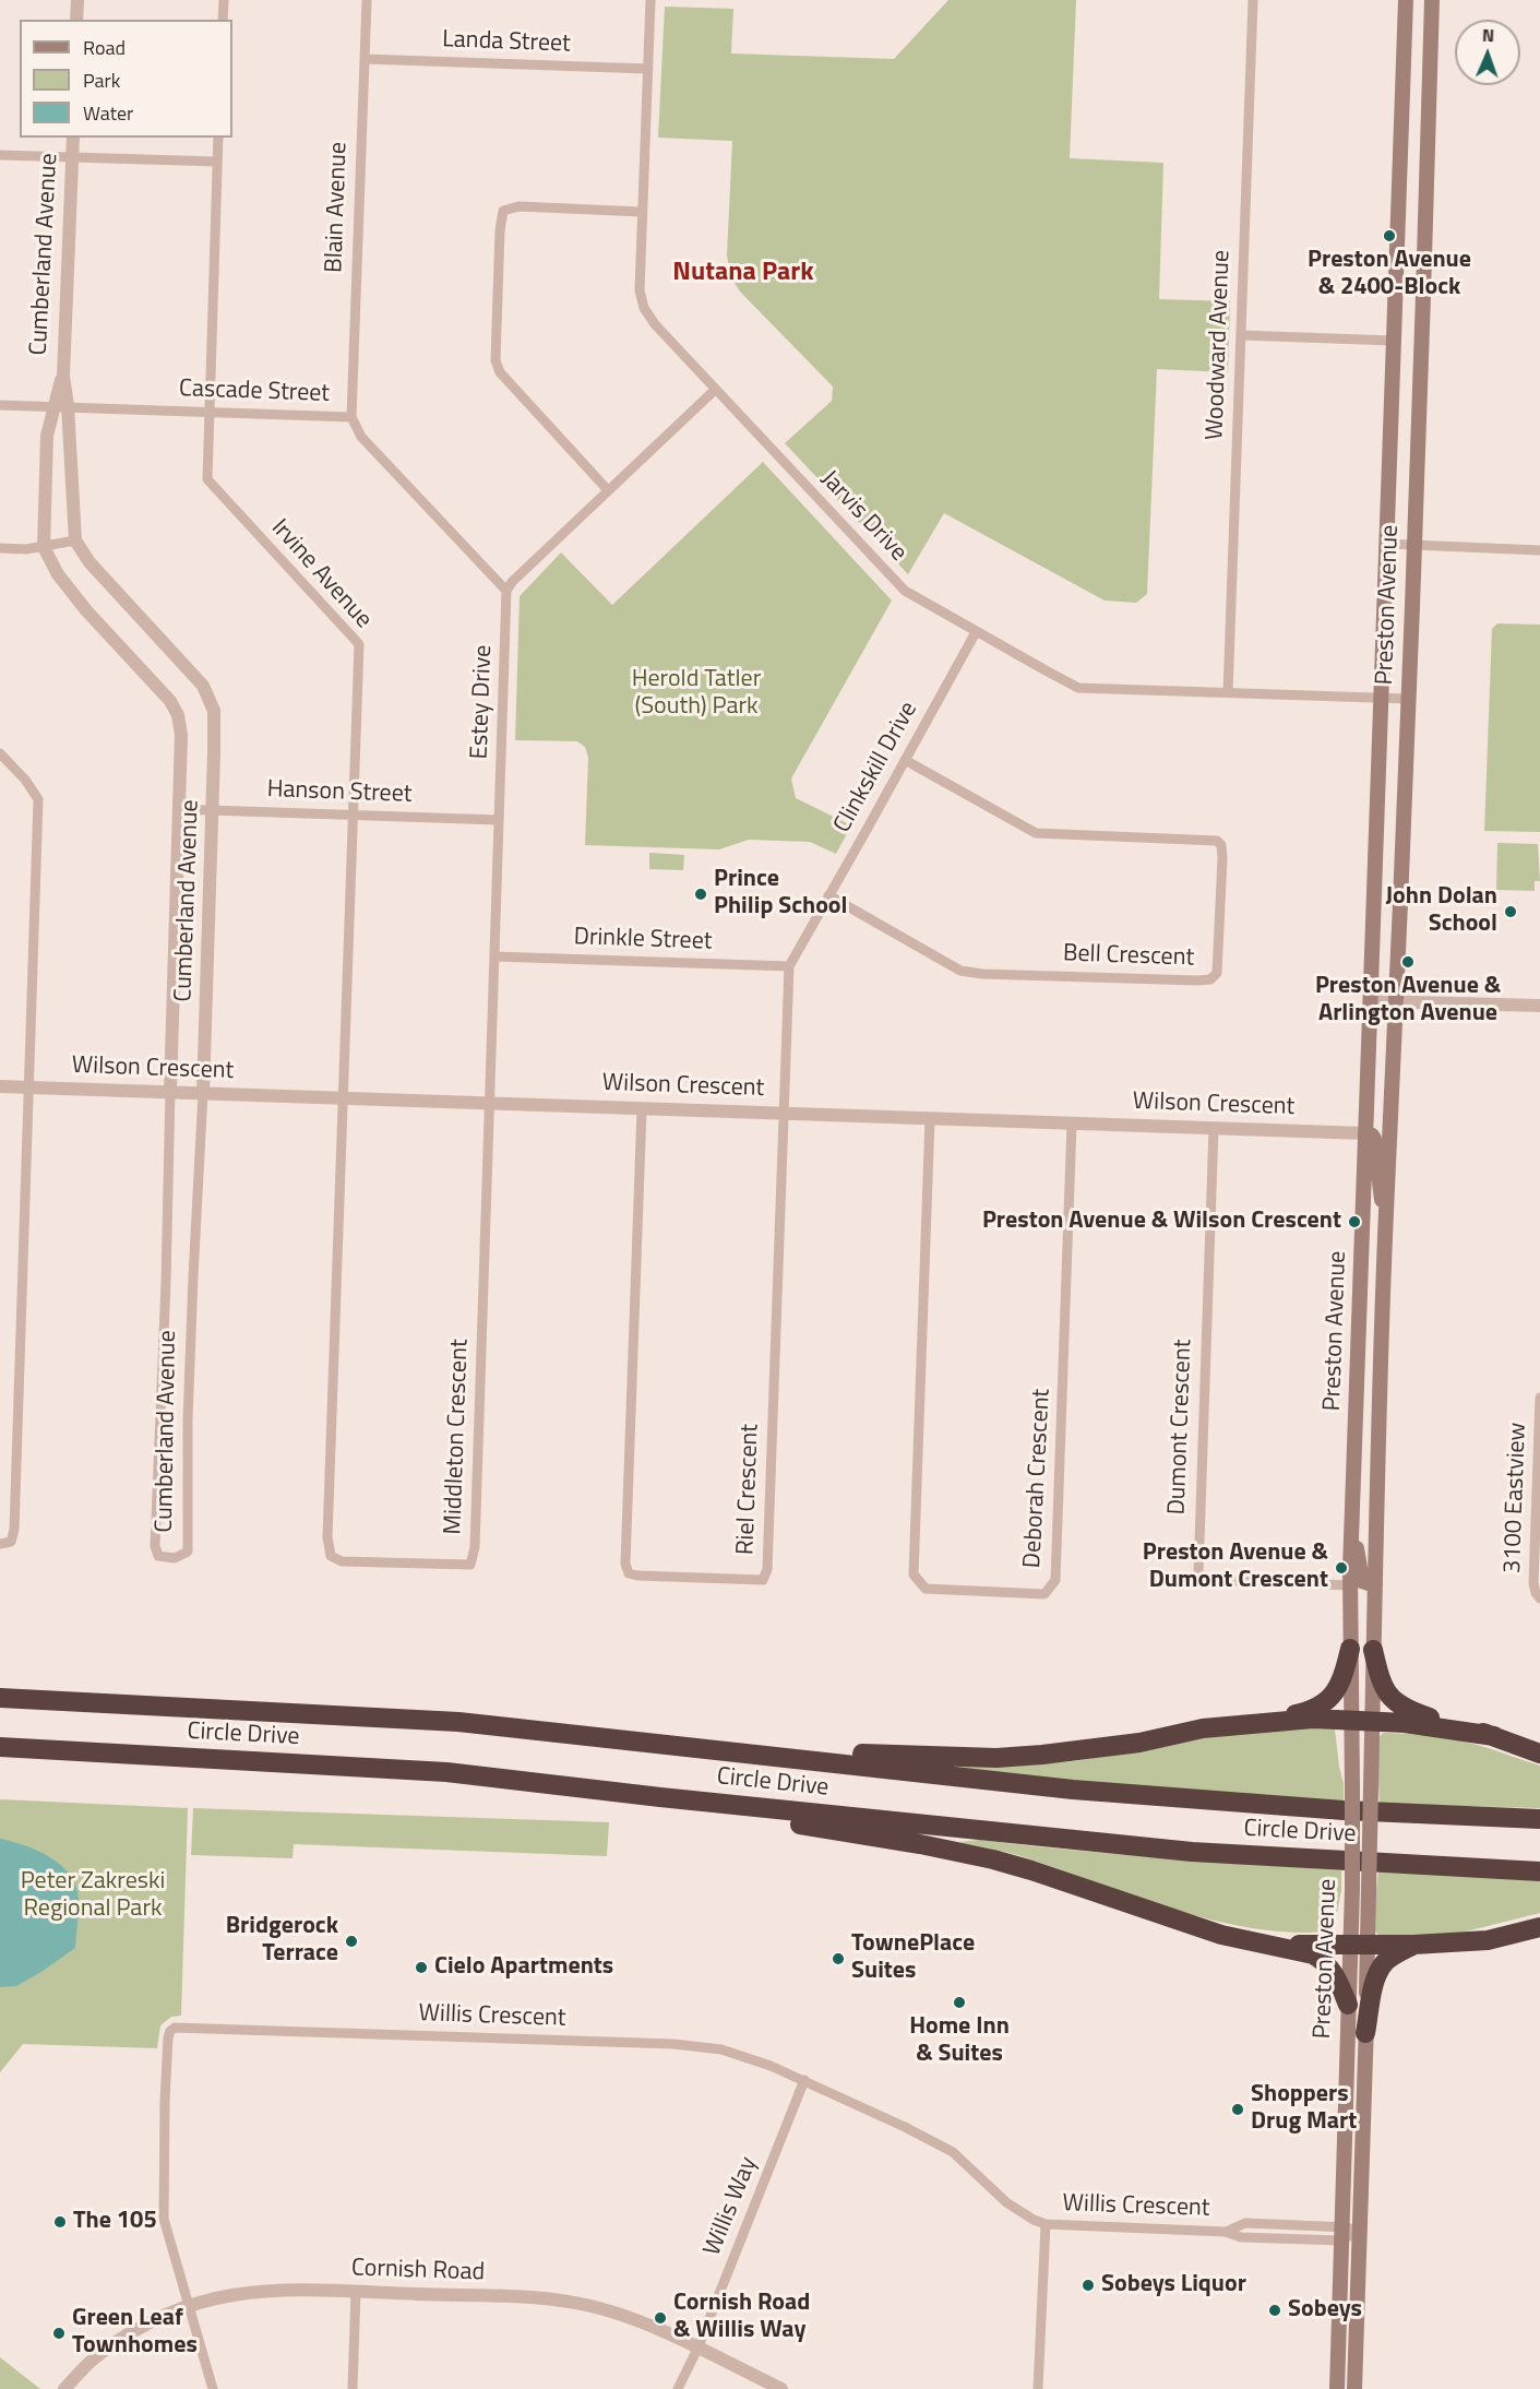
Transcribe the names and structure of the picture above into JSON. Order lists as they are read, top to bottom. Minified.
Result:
{"streets":{"highway":["Circle Drive"],"main road":["Preston Avenue"],"street":["Landa Street","Blain Avenue","Cumberland Avenue","Woodward Avenue","Cascade Street","Jarvis Drive","Irvine Avenue","Estey Drive","Clinkskill Drive","Hanson Street","Drinkle Street","Bell Crescent","Wilson Crescent","Dumont Crescent","Middleton Crescent","Deborah Crescent","Riel Crescent","3100 Eastview","Willis Crescent","Willis Way","Cornish Road"]},"crossings":[["Landa Street","Blain Avenue"],["Landa Street","Jarvis Drive"],["Blain Avenue","Cascade Street"],["Cumberland Avenue","Cascade Street"],["Cumberland Avenue","Hanson Street"],["Cumberland Avenue","Wilson Crescent"],["Woodward Avenue","Jarvis Drive"],["Cascade Street","Irvine Avenue"],["Cascade Street","Estey Drive"],["Jarvis Drive","Preston Avenue"],["Jarvis Drive","Clinkskill Drive"],["Irvine Avenue","Hanson Street"],["Irvine Avenue","Wilson Crescent"],["Irvine Avenue","Middleton Crescent"],["Preston Avenue","Wilson Crescent"],["Preston Avenue","Dumont Crescent"],["Preston Avenue","Willis Crescent"],["Estey Drive","Hanson Street"],["Estey Drive","Drinkle Street"],["Estey Drive","Wilson Crescent"],["Estey Drive","Middleton Crescent"],["Clinkskill Drive","Drinkle Street"],["Clinkskill Drive","Bell Crescent"],["Clinkskill Drive","Wilson Crescent"],["Clinkskill Drive","Riel Crescent"],["Wilson Crescent","Dumont Crescent"],["Wilson Crescent","Middleton Crescent"],["Wilson Crescent","Deborah Crescent"],["Wilson Crescent","Riel Crescent"],["Willis Crescent","Willis Way"],["Willis Crescent","Cornish Road"],["Willis Way","Cornish Road"]],"districts":["Nutana Park"],"parks":["Herold Tatler (South) Park","Peter Zakreski Regional Park"],"places":["Preston Avenue & 2400-Block","Prince Philip School","John Dolan School","Preston Avenue & Arlington Avenue","Preston Avenue & Wilson Crescent","Preston Avenue & Dumont Crescent","Bridgerock Terrace","TownePlace Suites","Cielo Apartments","Home Inn & Suites","Shoppers Drug Mart","The 105","Sobeys Liquor","Sobeys","Cornish Road & Willis Way","Green Leaf Townhomes"],"legend":["Road","Park","Water"],"north":"top"}
